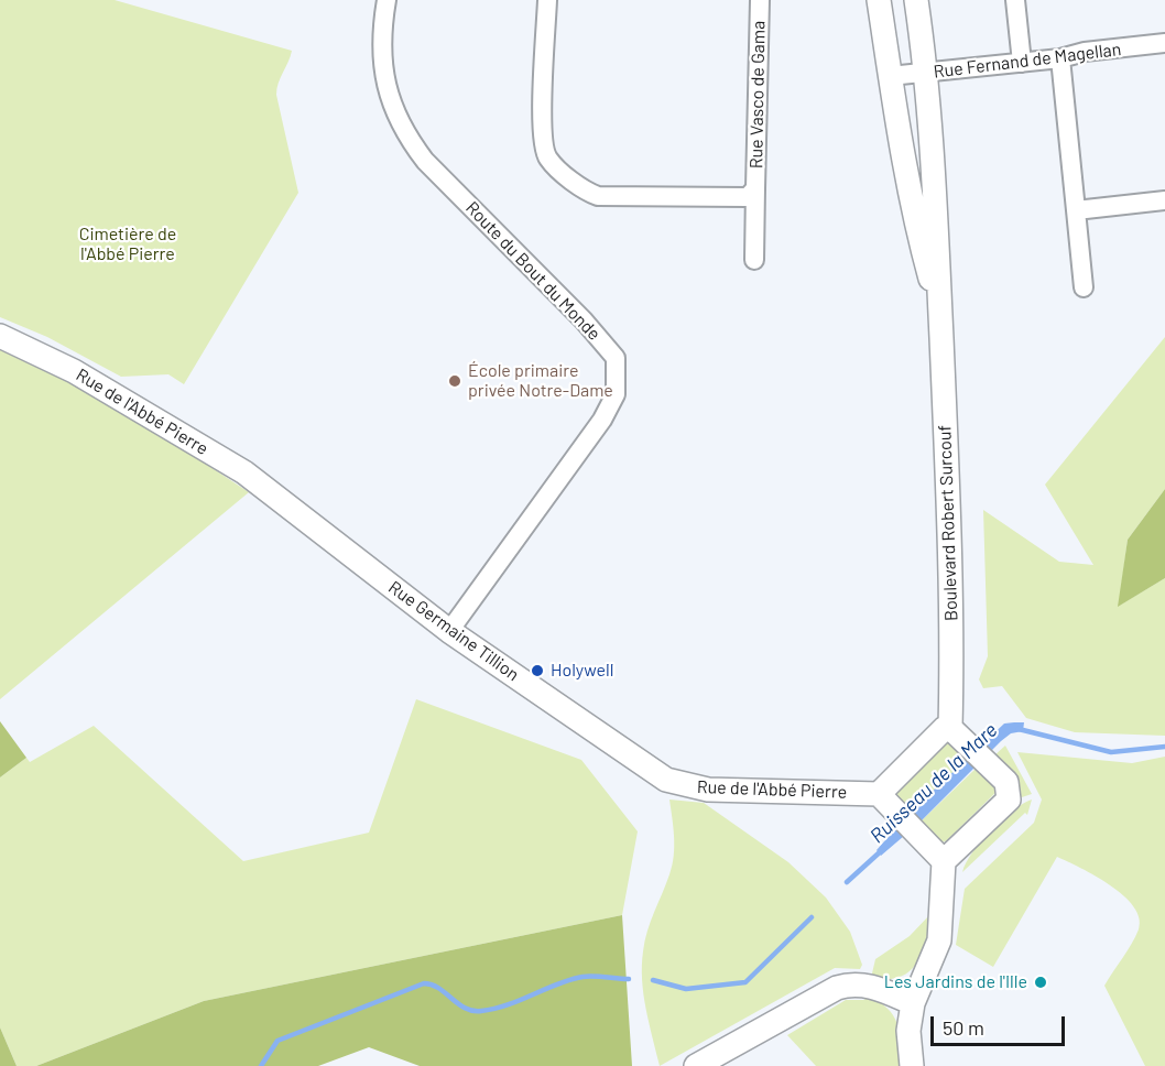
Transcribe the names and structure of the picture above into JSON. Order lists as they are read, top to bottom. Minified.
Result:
{"streets":{"street":["Rue Fernand de Magellan","Rue Vasco de Gama","Route du Bout du Monde","Rue de l'Abbé Pierre","Boulevard Robert Surcouf","Rue Germaine Tillion"]},"crossings":[["Rue Fernand de Magellan","Boulevard Robert Surcouf"],["Route du Bout du Monde","Rue Germaine Tillion"],["Rue de l'Abbé Pierre","Rue Germaine Tillion"]],"water":["Ruisseau de la Mare"],"parks":["Cimetière de l'Abbé Pierre"],"places":["École primaire privée Notre-Dame","Holywell","Les Jardins de l'Ille"],"scale_bar":"50 m"}
